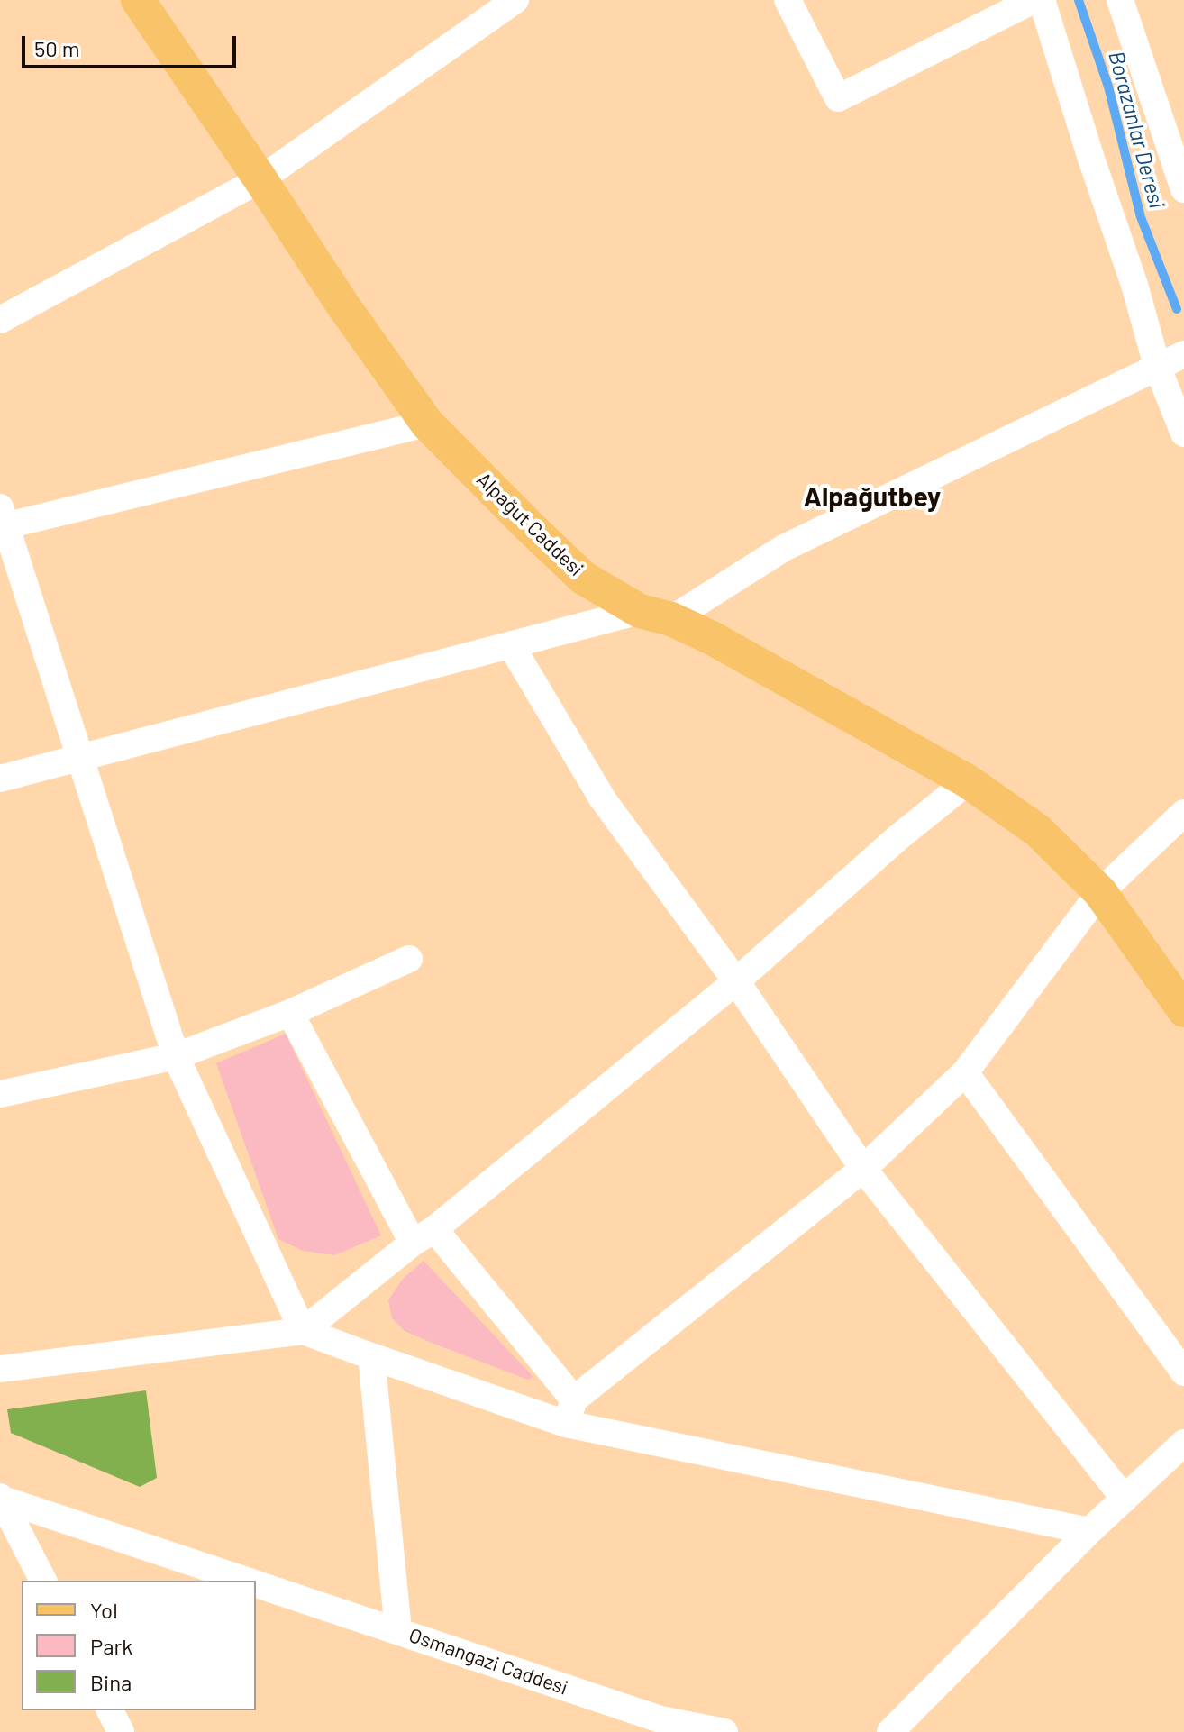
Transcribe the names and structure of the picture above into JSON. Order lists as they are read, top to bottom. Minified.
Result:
{"streets":{"main road":["Alpağut Caddesi"],"street":["Osmangazi Caddesi"]},"districts":["Alpağutbey"],"water":["Borazanlar Deresi"],"legend":["Yol","Park","Bina"],"scale_bar":"50 m"}
